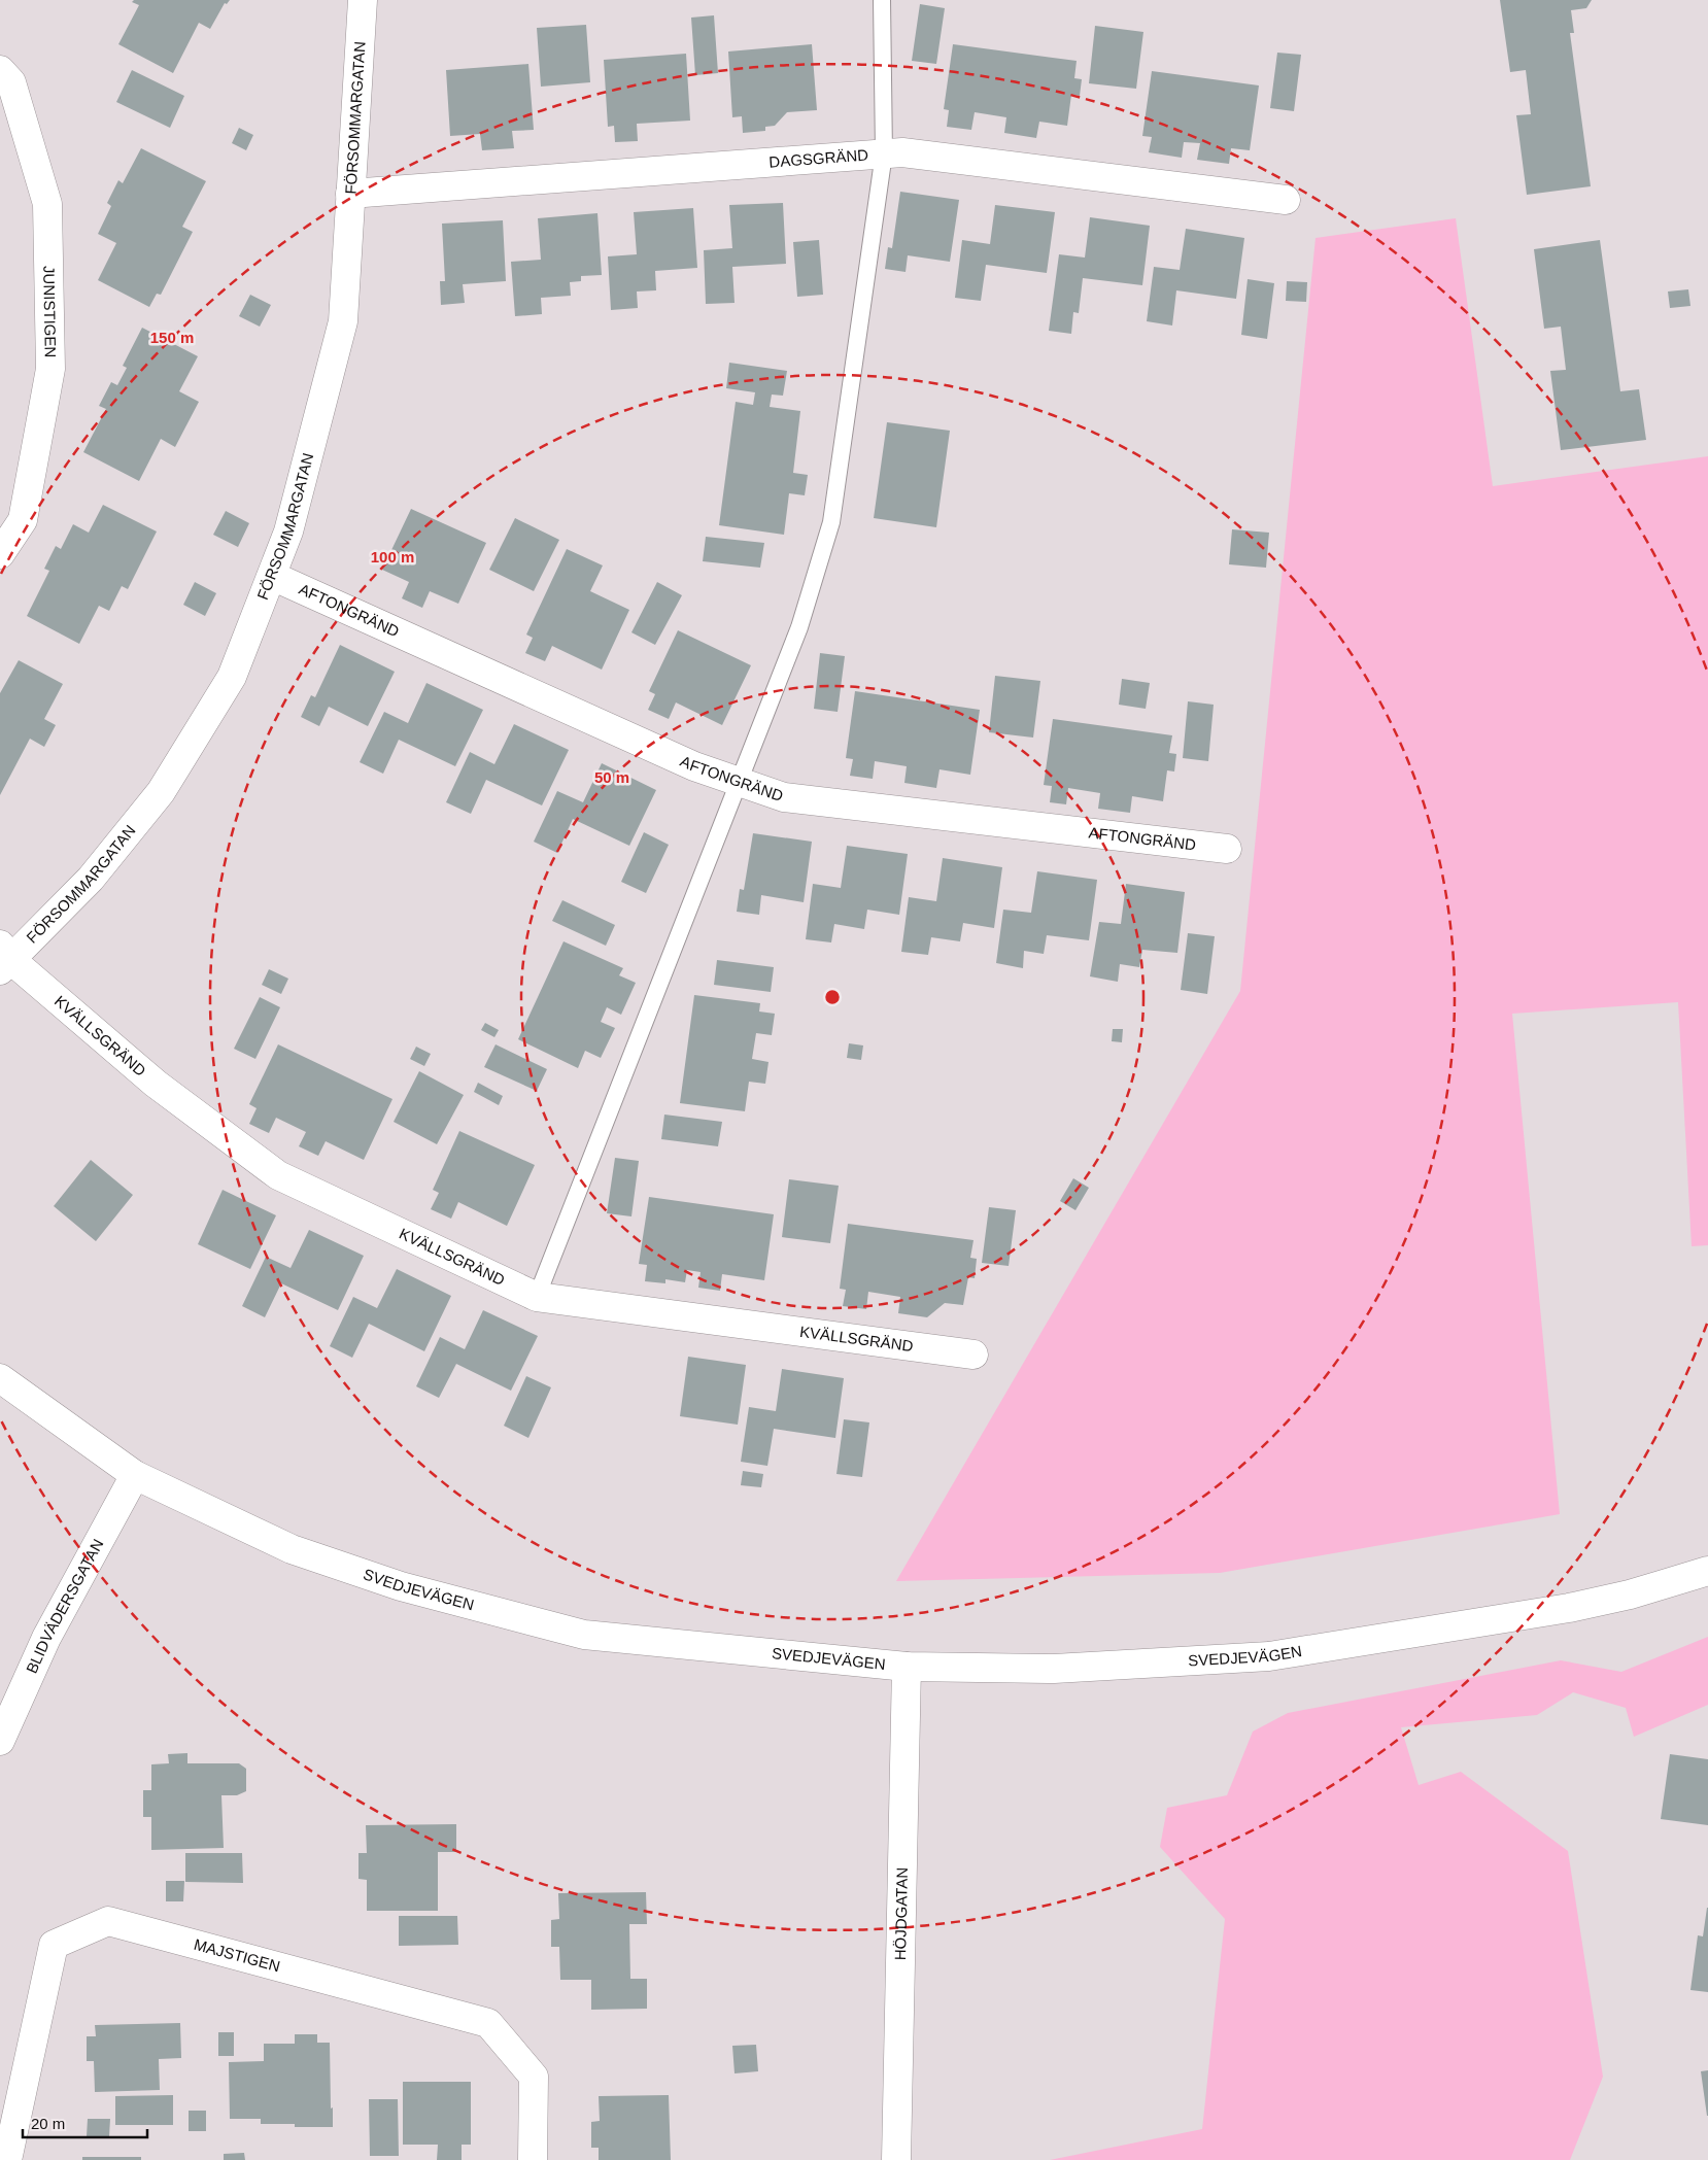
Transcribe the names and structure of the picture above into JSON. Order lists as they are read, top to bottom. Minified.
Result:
{"streets":{"street":["FÖRSOMMARGATAN","DAGSGRÄND","JUNISTIGEN","AFTONGRÄND","KVÄLLSGRÄND","SVEDJEVÄGEN","BLIDVÄDERSGATAN","HÖJDGATAN","MAJSTIGEN"]},"crossings":[["FÖRSOMMARGATAN","DAGSGRÄND"],["FÖRSOMMARGATAN","AFTONGRÄND"],["FÖRSOMMARGATAN","KVÄLLSGRÄND"],["SVEDJEVÄGEN","BLIDVÄDERSGATAN"],["SVEDJEVÄGEN","HÖJDGATAN"]],"scale_bar":"20 m","rings":["150 m","100 m","50 m"]}
